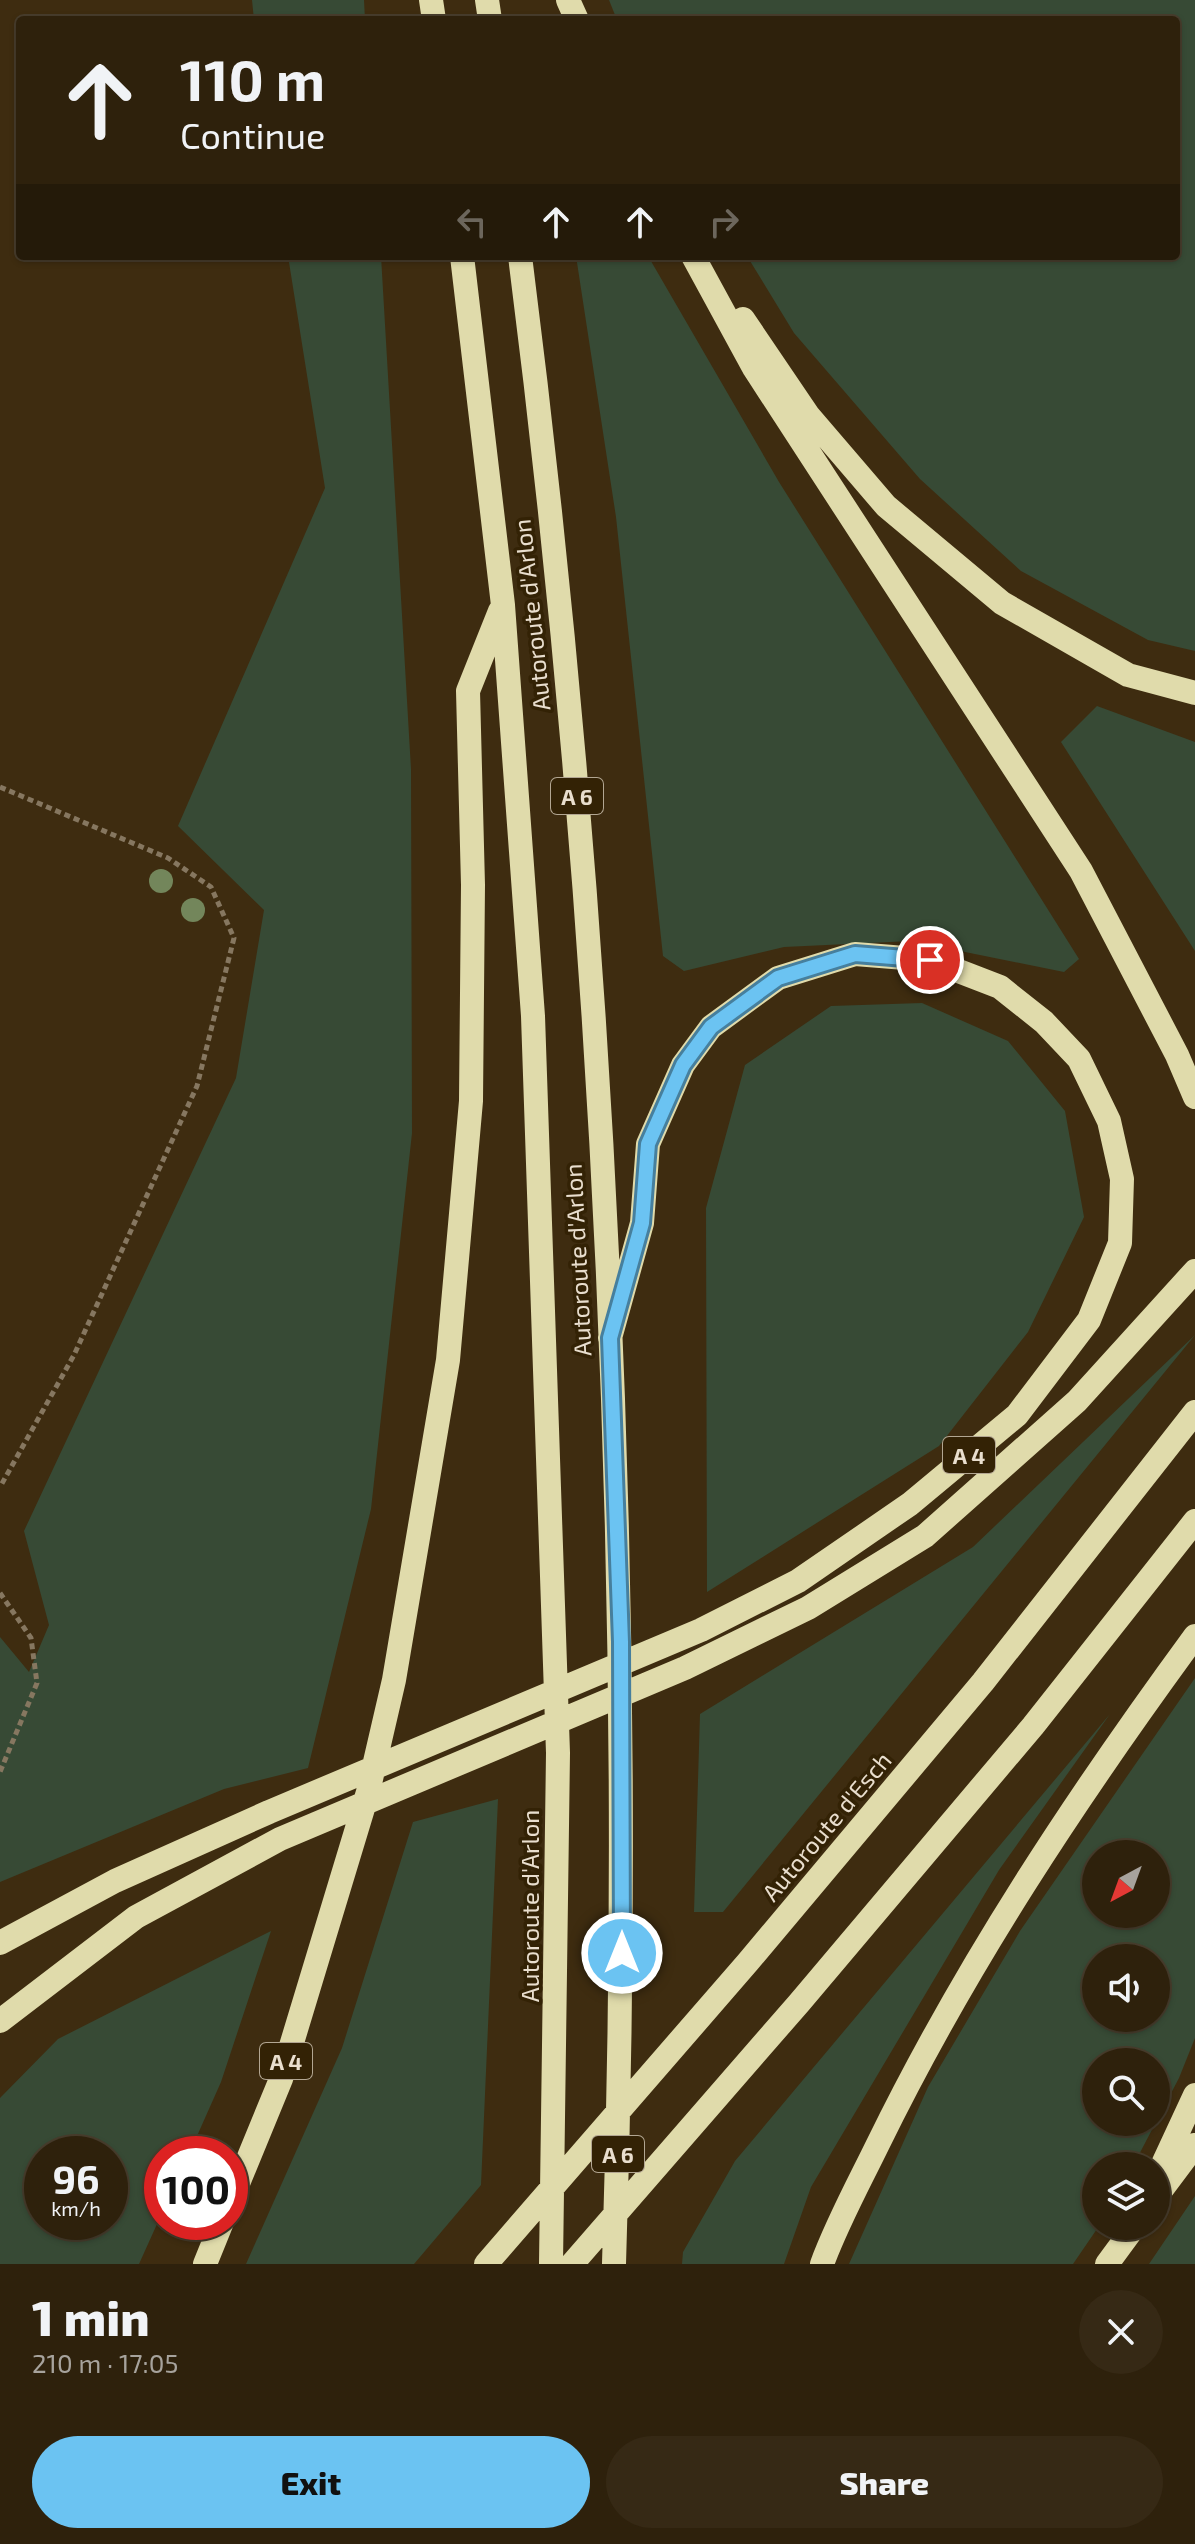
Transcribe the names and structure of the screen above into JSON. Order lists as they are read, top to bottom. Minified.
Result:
{"streets":{"highway":["Autoroute d'Arlon","A 6","A 4","Autoroute d'Esch"]},"crossings":[["Autoroute d'Arlon","A 4"]],"north":"bottom left","page":{"turn":["110 m","Continue"],"speed":"96 km/h","limit":"100","heading":["1 min","210 m · 17:05"],"buttons":["Exit","Share"]}}
